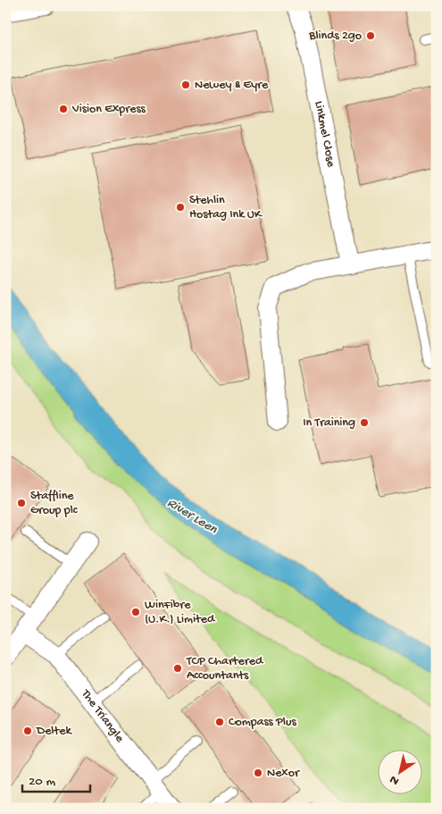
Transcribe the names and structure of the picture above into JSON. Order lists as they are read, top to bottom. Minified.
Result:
{"streets":{"street":["Linkmel Close","The Triangle"]},"water":["River Leen"],"places":["Blinds 2go","Newey & Eyre","Vision Express","Stehlin Hostag Ink UK","In Training","Staffline Group plc","WinFibre (U.K.) Limited","TCP Chartered Accountants","Compass Plus","Deltek","Nexor"],"scale_bar":"20 m","north":"bottom left"}
